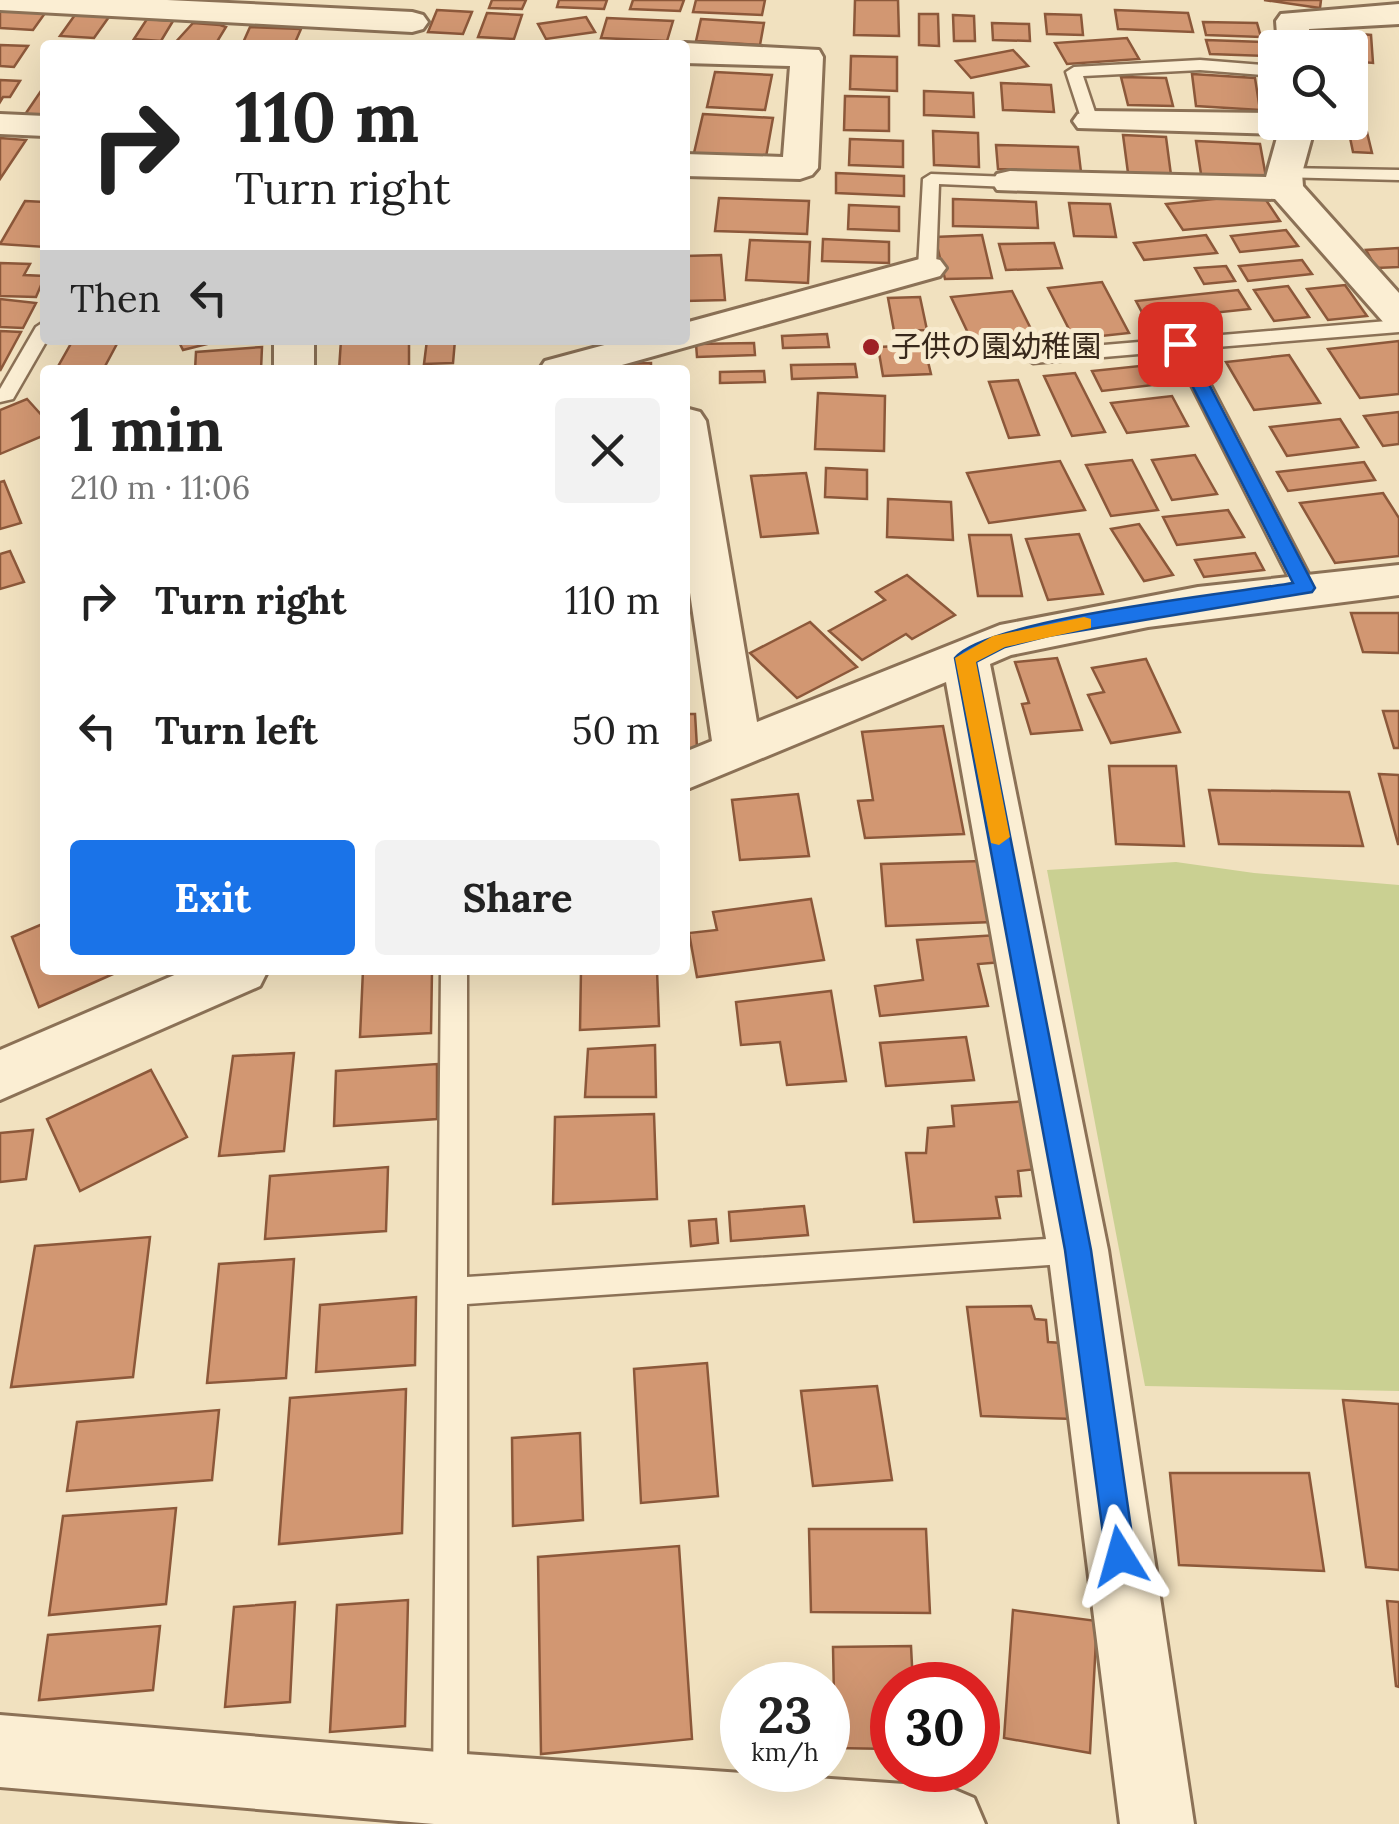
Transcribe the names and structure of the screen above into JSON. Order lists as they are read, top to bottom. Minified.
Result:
{"places":["子供の園幼稚園"],"page":{"turn":["110 m","Turn right"],"then":"Then","heading":["1 min","210 m · 11:06"],"list":[{"name":"Turn right","value":"110 m"},{"name":"Turn left","value":"50 m"}],"buttons":["Exit","Share"],"speed":"23 km/h","limit":"30"}}
